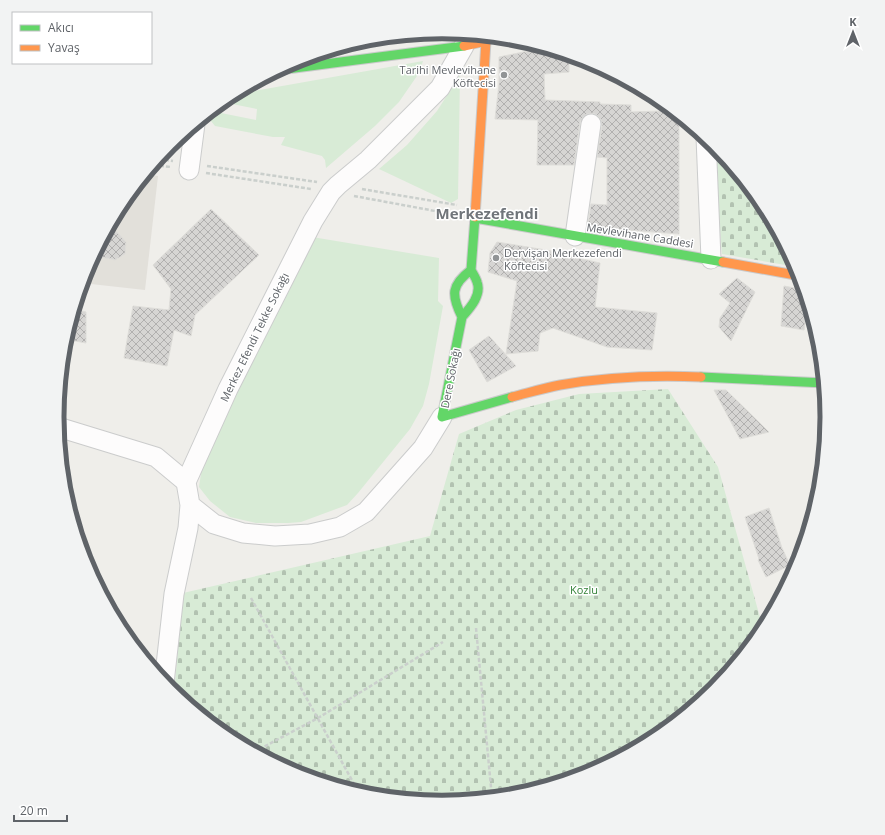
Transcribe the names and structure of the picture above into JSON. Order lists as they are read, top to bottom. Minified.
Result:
{"streets":{"street":["Mevlevihane Caddesi","Merkez Efendi Tekke Sokağı","Dere Sokağı"]},"districts":["Merkezefendi"],"parks":["Kozlu"],"places":["Tarihi Mevlevihane Köftecisi","Dervişan Merkezefendi Köftecisi"],"legend":["Akıcı","Yavaş"],"scale_bar":"20 m","north":"top"}
